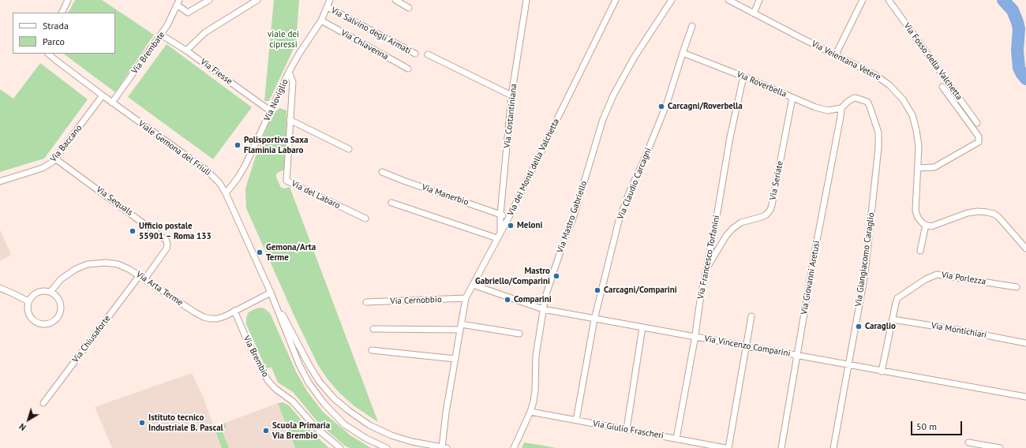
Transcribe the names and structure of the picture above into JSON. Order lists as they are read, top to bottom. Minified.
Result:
{"streets":{"street":["Via Salvino degli Armati","Via Chiavenna","Via Brembate","Via Veientana Vetere","Via Fosso della Valchetta","Via Fiesse","Via Roverbella","Via Noviglio","Via Costantiniana","Via Baccano","Viale Gemona del Friuli","Via dei Monti della Valchetta","Via Seriate","Via Claudio Carcagni","Via del Labaro","Via Manerbio","Via Sequals","Via Mastro Gabriello","Via Francesco Torfanini","Via Giangiacomo Caraglio","Via Giovanni Aretusi","Via Porlezza","Via Arta Terme","Via Cernobbio","Via Montichiari","Via Chiusaforte","Via Vincenzo Comparini","Via Brembio","Via Giulio Frascheri"]},"crossings":[["Via Brembate","Via Fiesse"],["Via Brembate","Viale Gemona del Friuli"],["Via Fiesse","Via Noviglio"],["Via Roverbella","Via Seriate"],["Via Roverbella","Via Claudio Carcagni"],["Via Roverbella","Via Francesco Torfanini"],["Via Roverbella","Via Giangiacomo Caraglio"],["Via Roverbella","Via Giovanni Aretusi"],["Via Noviglio","Viale Gemona del Friuli"],["Via Noviglio","Via del Labaro"],["Via Costantiniana","Via dei Monti della Valchetta"],["Via Costantiniana","Via Manerbio"],["Via Baccano","Viale Gemona del Friuli"],["Via Baccano","Via Sequals"],["Viale Gemona del Friuli","Via dei Monti della Valchetta"],["Viale Gemona del Friuli","Via Arta Terme"],["Via dei Monti della Valchetta","Via Manerbio"],["Via dei Monti della Valchetta","Via Cernobbio"],["Via dei Monti della Valchetta","Via Vincenzo Comparini"],["Via Seriate","Via Francesco Torfanini"],["Via Claudio Carcagni","Via Vincenzo Comparini"],["Via Claudio Carcagni","Via Giulio Frascheri"],["Via Sequals","Via Arta Terme"],["Via Mastro Gabriello","Via Vincenzo Comparini"],["Via Mastro Gabriello","Via Giulio Frascheri"],["Via Francesco Torfanini","Via Vincenzo Comparini"],["Via Francesco Torfanini","Via Giulio Frascheri"],["Via Giangiacomo Caraglio","Via Giovanni Aretusi"],["Via Giangiacomo Caraglio","Via Vincenzo Comparini"],["Via Giovanni Aretusi","Via Vincenzo Comparini"],["Via Porlezza","Via Montichiari"],["Via Porlezza","Via Vincenzo Comparini"],["Via Arta Terme","Via Chiusaforte"],["Via Arta Terme","Via Brembio"]],"parks":["viale dei cipressi"],"places":["Carcagni/Roverbella","Polisportiva Saxa Flaminia Labaro","Meloni","Ufficio postale 55901 – Roma 133","Gemona/Arta Terme","Mastro Gabriello/Comparini","Carcagni/Comparini","Comparini","Caraglio","Istituto tecnico Industriale B. Pascal","Scuola Primaria Via Brembio"],"legend":["Strada","Parco"],"scale_bar":"50 m","north":"bottom left"}
